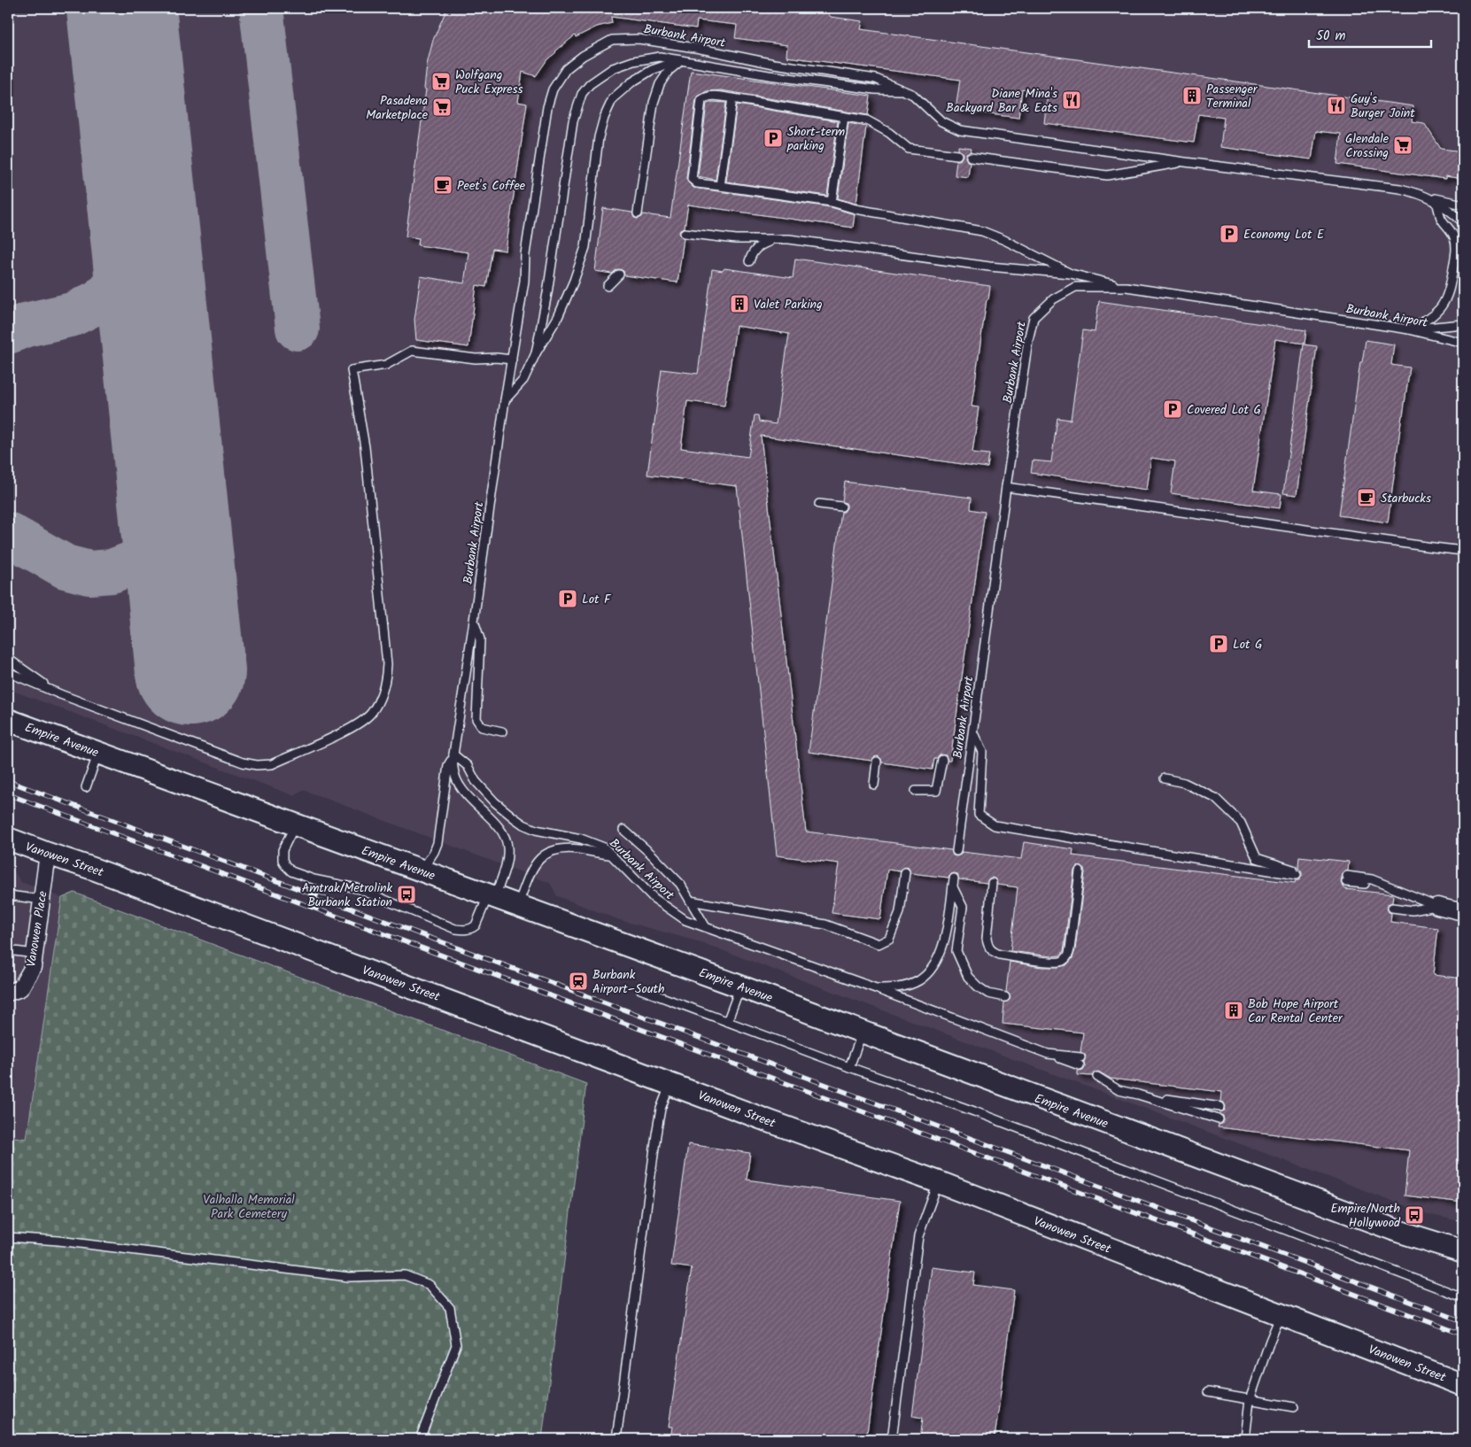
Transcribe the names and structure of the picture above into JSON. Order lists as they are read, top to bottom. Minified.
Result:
{"streets":{"main road":["Empire Avenue","Vanowen Street"],"street":["Vanowen Place"],"lane":["Burbank Airport"]},"crossings":[["Vanowen Street","Vanowen Place"]],"parks":["Valhalla Memorial Park Cemetery"],"places":{"supermarket":["Wolfgang Puck Express","Pasadena Marketplace","Glendale Crossing"],"building":["Passenger Terminal","Valet Parking","Bob Hope Airport Car Rental Center"],"restaurant":["Diane Mina's Backyard Bar & Eats","Guy's Burger Joint"],"parking":["Short-term parking","Economy Lot E","Covered Lot G","Lot F","Lot G"],"cafe":["Peet's Coffee","Starbucks"],"bus stop":["Amtrak/Metrolink Burbank Station","Empire/North Hollywood"],"station":["Burbank Airport–South"]},"scale_bar":"50 m"}
